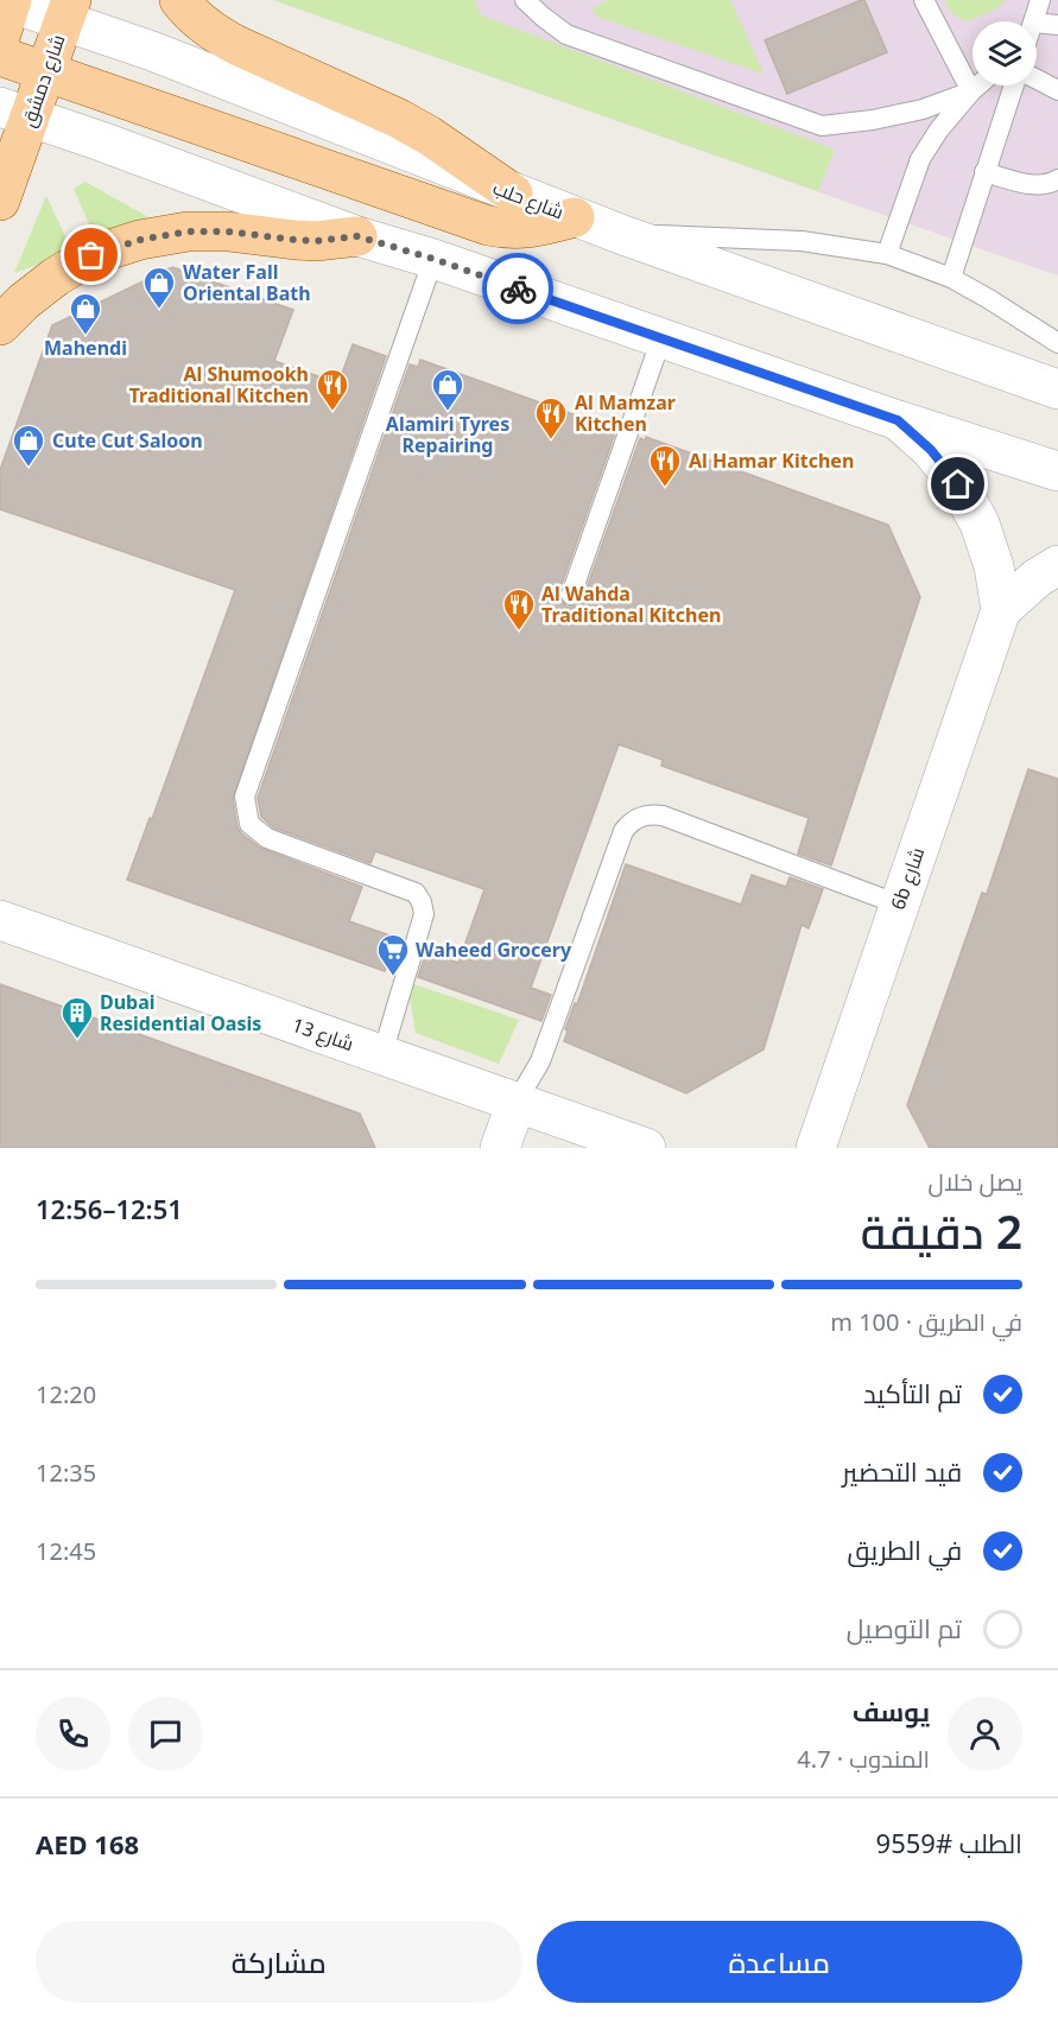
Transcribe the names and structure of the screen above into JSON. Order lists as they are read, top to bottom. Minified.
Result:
{"streets":{"main road":["شارع دمشق"],"street":["شارع حلب","6b شارع","شارع 13"]},"crossings":[["شارع دمشق","شارع حلب"]],"places":{"shop":["Water Fall Oriental Bath","Mahendi","Alamiri Tyres Repairing","Cute Cut Saloon"],"restaurant":["Al Shumookh Traditional Kitchen","Al Mamzar Kitchen","Al Hamar Kitchen","Al Wahda Traditional Kitchen"],"supermarket":["Waheed Grocery"],"building":["Dubai Residential Oasis"]},"page":{"heading":["2 دقيقة","يصل خلال","12:51–12:56"],"panel":["يوسف","المندوب · 4.7","الطلب #9559","AED 168"],"bar":"في الطريق · 100 m","list":[["تم التأكيد","12:20"],["قيد التحضير","12:35"],["في الطريق","12:45"],"تم التوصيل"],"buttons":["مساعدة","مشاركة"]}}
